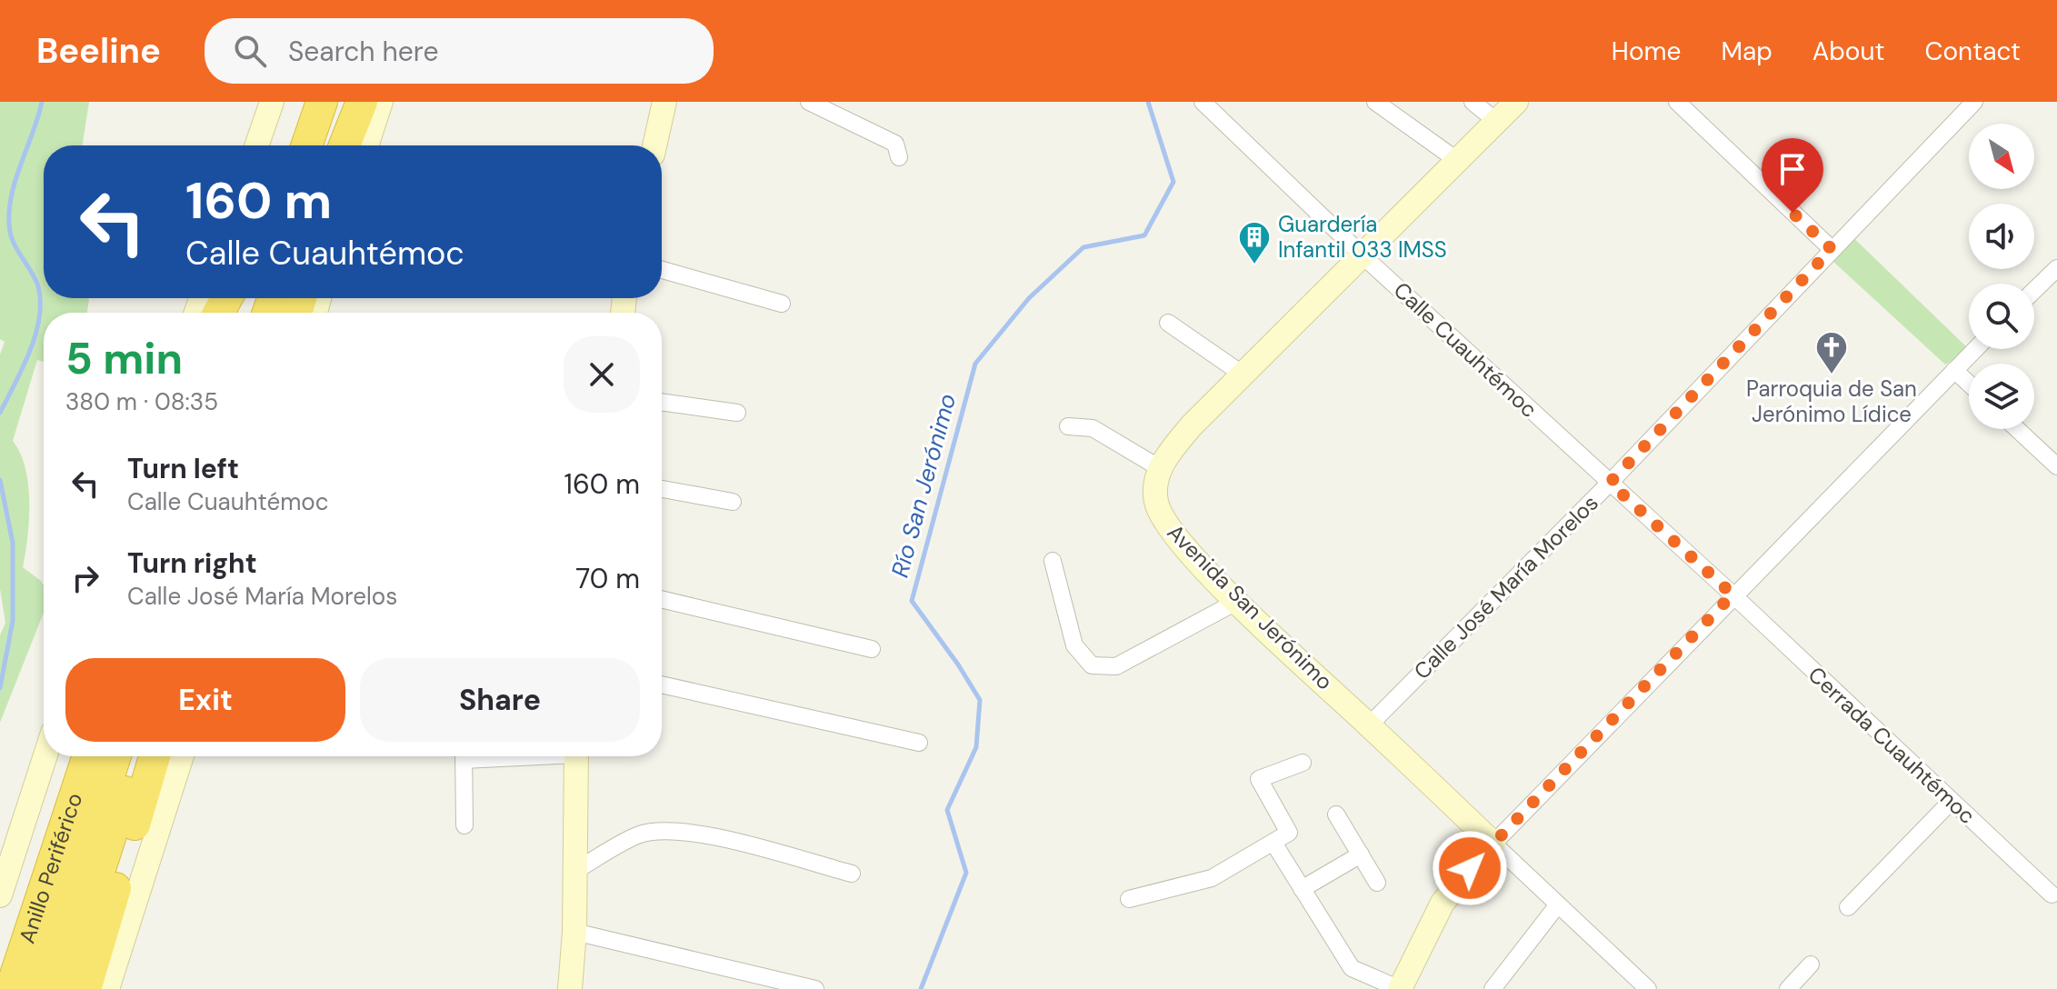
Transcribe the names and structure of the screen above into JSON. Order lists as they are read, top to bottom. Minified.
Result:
{"streets":{"highway":["Anillo Periférico"],"main road":["Avenida San Jerónimo"],"street":["Calle Cuauhtémoc","Calle José María Morelos","Cerrada Cuauhtémoc"]},"crossings":[["Calle Cuauhtémoc","Calle José María Morelos"],["Calle Cuauhtémoc","Cerrada Cuauhtémoc"],["Calle José María Morelos","Avenida San Jerónimo"]],"water":["Río San Jerónimo"],"places":{"building":["Guardería Infantil 033 IMSS"],"church":["Parroquia de San Jerónimo Lídice"]},"north":"bottom right","page":{"header":"Beeline","search":"Search here","nav":["Home","Map","About","Contact"],"turn":["160 m","Calle Cuauhtémoc"],"heading":["5 min","380 m · 08:35"],"list":[{"name":"Turn left","note":"Calle Cuauhtémoc","value":"160 m"},{"name":"Turn right","note":"Calle José María Morelos","value":"70 m"}],"buttons":["Exit","Share"]}}
